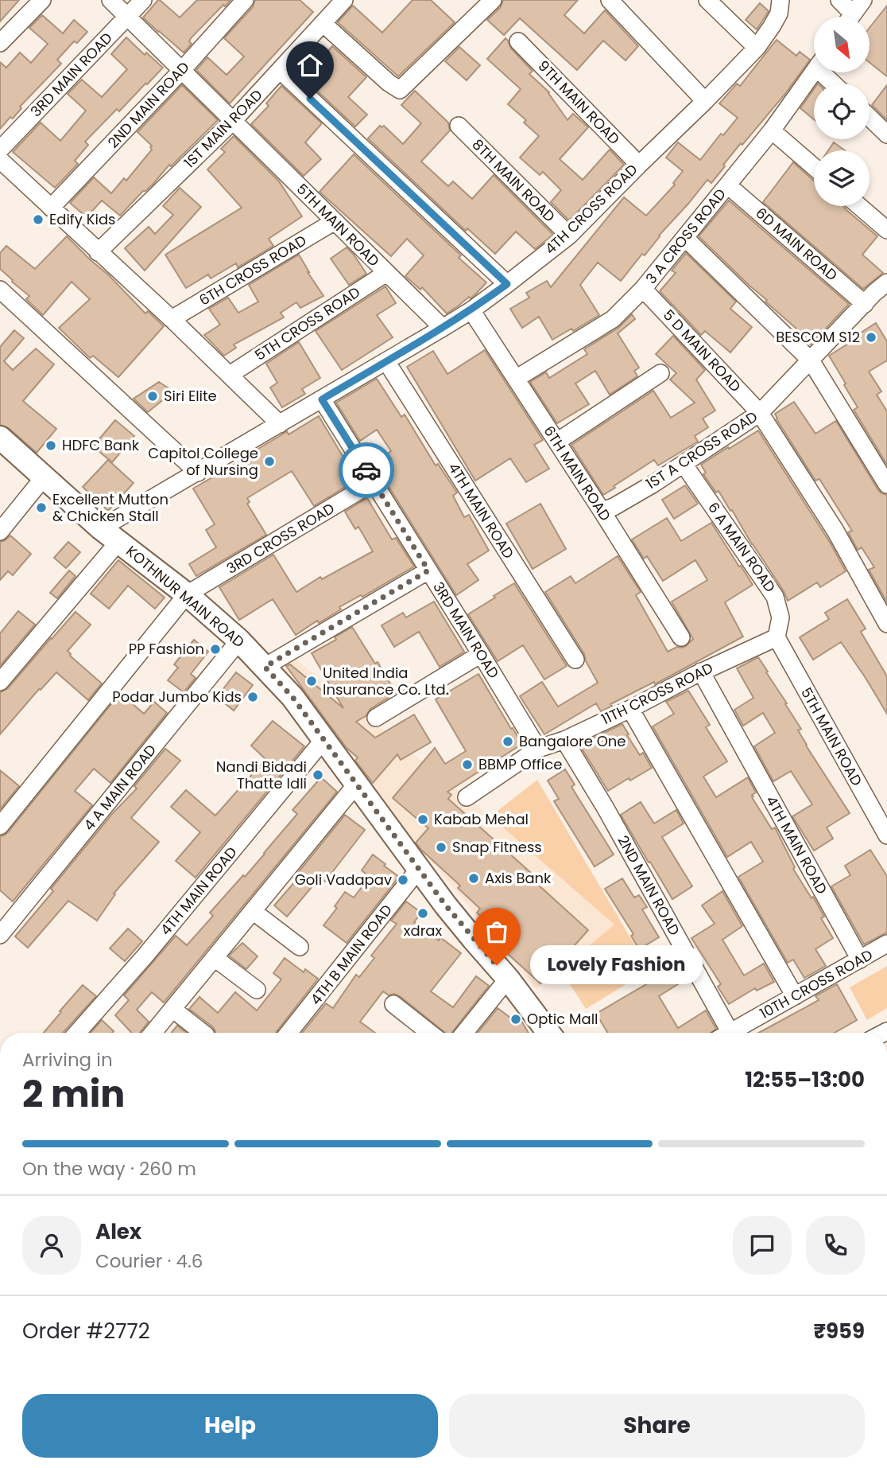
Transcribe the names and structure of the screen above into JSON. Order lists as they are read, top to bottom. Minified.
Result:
{"streets":{"main road":["KOTHNUR MAIN ROAD"],"street":["3RD MAIN ROAD","9TH MAIN ROAD","2ND MAIN ROAD","1ST MAIN ROAD","8TH MAIN ROAD","4TH CROSS ROAD","5TH MAIN ROAD","3 A CROSS ROAD","6D MAIN ROAD","6TH CROSS ROAD","5TH CROSS ROAD","5 D MAIN ROAD","1ST A CROSS ROAD","6TH MAIN ROAD","4TH MAIN ROAD","3RD CROSS ROAD","6 A MAIN ROAD","11TH CROSS ROAD","4 A MAIN ROAD","4TH B MAIN ROAD","10TH CROSS ROAD"]},"crossings":[["3RD MAIN ROAD","4TH CROSS ROAD"],["3RD MAIN ROAD","5TH MAIN ROAD"],["3RD MAIN ROAD","3RD CROSS ROAD"],["3RD MAIN ROAD","11TH CROSS ROAD"],["9TH MAIN ROAD","4TH CROSS ROAD"],["2ND MAIN ROAD","5TH MAIN ROAD"],["2ND MAIN ROAD","11TH CROSS ROAD"],["1ST MAIN ROAD","5TH MAIN ROAD"],["8TH MAIN ROAD","4TH CROSS ROAD"],["4TH CROSS ROAD","5TH MAIN ROAD"],["4TH CROSS ROAD","6TH MAIN ROAD"],["4TH CROSS ROAD","4TH MAIN ROAD"],["4TH CROSS ROAD","KOTHNUR MAIN ROAD"],["5TH MAIN ROAD","6TH CROSS ROAD"],["5TH MAIN ROAD","5TH CROSS ROAD"],["5TH MAIN ROAD","6 A MAIN ROAD"],["5TH MAIN ROAD","11TH CROSS ROAD"],["3 A CROSS ROAD","6D MAIN ROAD"],["3 A CROSS ROAD","5 D MAIN ROAD"],["3 A CROSS ROAD","6TH MAIN ROAD"],["6D MAIN ROAD","1ST A CROSS ROAD"],["5 D MAIN ROAD","1ST A CROSS ROAD"],["1ST A CROSS ROAD","6TH MAIN ROAD"],["1ST A CROSS ROAD","6 A MAIN ROAD"],["4TH MAIN ROAD","KOTHNUR MAIN ROAD"],["4TH MAIN ROAD","11TH CROSS ROAD"],["4TH MAIN ROAD","10TH CROSS ROAD"],["3RD CROSS ROAD","KOTHNUR MAIN ROAD"],["6 A MAIN ROAD","11TH CROSS ROAD"],["KOTHNUR MAIN ROAD","4 A MAIN ROAD"],["KOTHNUR MAIN ROAD","4TH B MAIN ROAD"]],"places":["Edify Kids","BESCOM S12","Siri Elite","HDFC Bank","Capitol College of Nursing","Excellent Mutton & Chicken Stall","PP Fashion","United India Insurance Co. Ltd.","Podar Jumbo Kids","Bangalore One","BBMP Office","Nandi Bidadi Thatte Idli","Kabab Mehal","Snap Fitness","Axis Bank","Goli Vadapav","xdrax","Lovely Fashion","Optic Mall"],"north":"bottom right","page":{"bubble":"Lovely Fashion","heading":["2 min","Arriving in","12:55–13:00"],"panel":["Alex","Courier · 4.6","Order #2772","₹959"],"bar":"On the way · 260 m","buttons":["Help","Share"]}}
